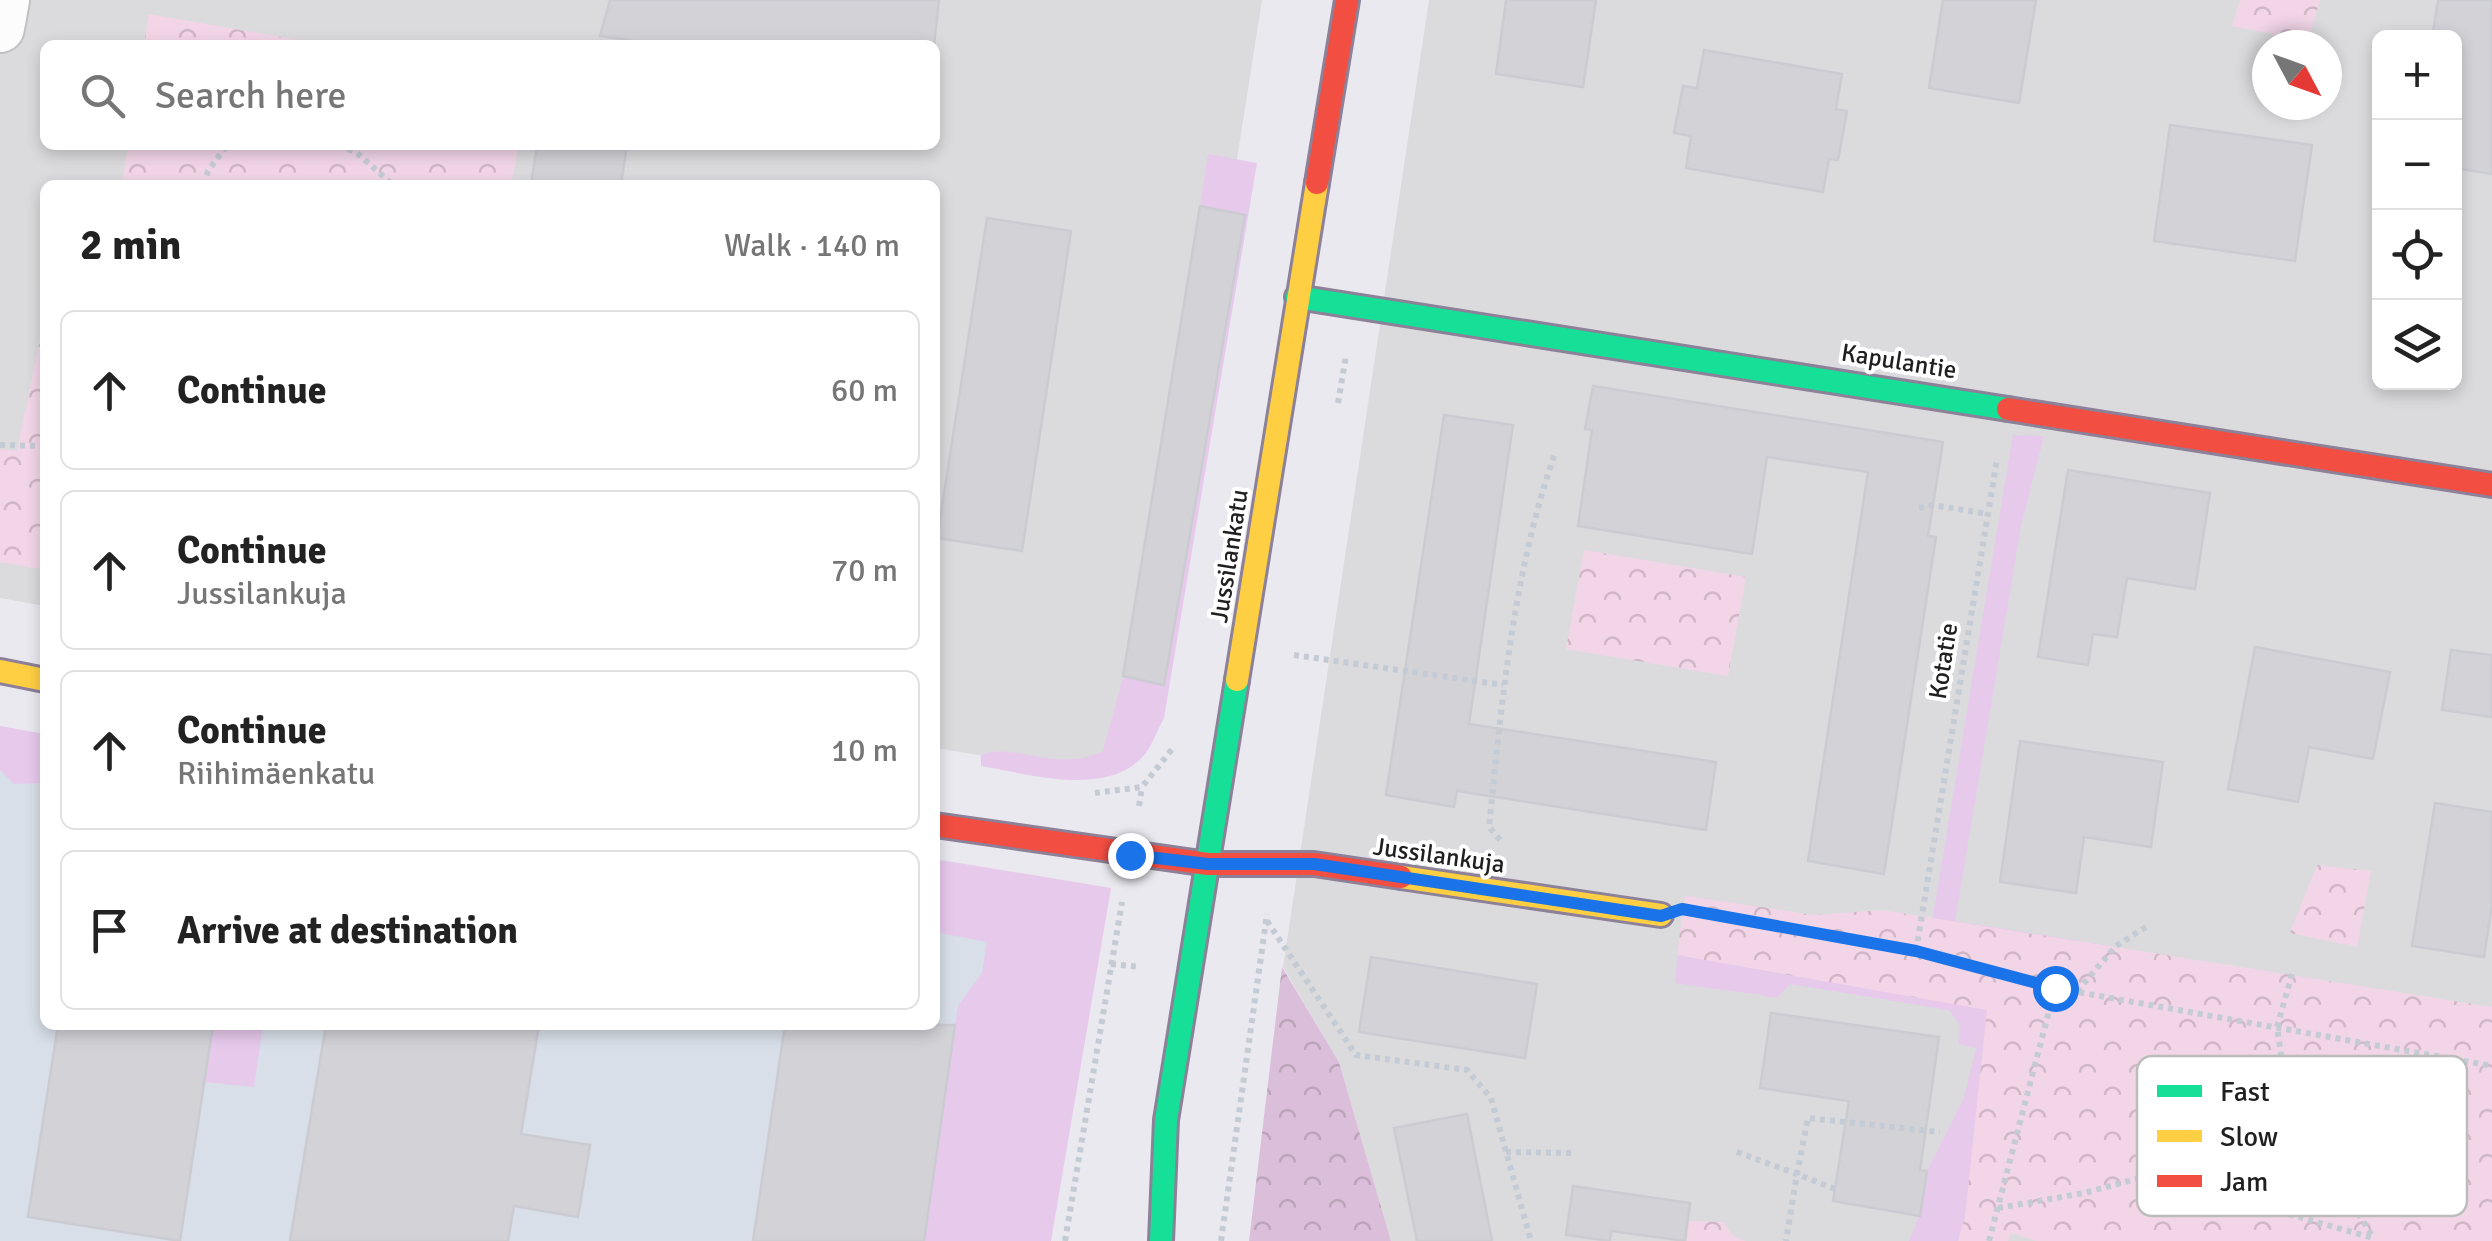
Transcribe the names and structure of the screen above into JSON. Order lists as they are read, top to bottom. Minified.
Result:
{"streets":{"street":["Kapulantie","Jussilankatu","Jussilankuja"],"path":["Kotatie"]},"crossings":[["Kapulantie","Jussilankatu"],["Kapulantie","Kotatie"],["Jussilankatu","Jussilankuja"]],"legend":["Fast","Slow","Jam"],"north":"bottom right","page":{"map_buttons":["+","−"],"search":"Search here","heading":["2 min","Walk · 140 m"],"list":[["Continue","60 m"],["Continue","Jussilankuja","70 m"],["Continue","Riihimäenkatu","10 m"],"Arrive at destination"]}}
